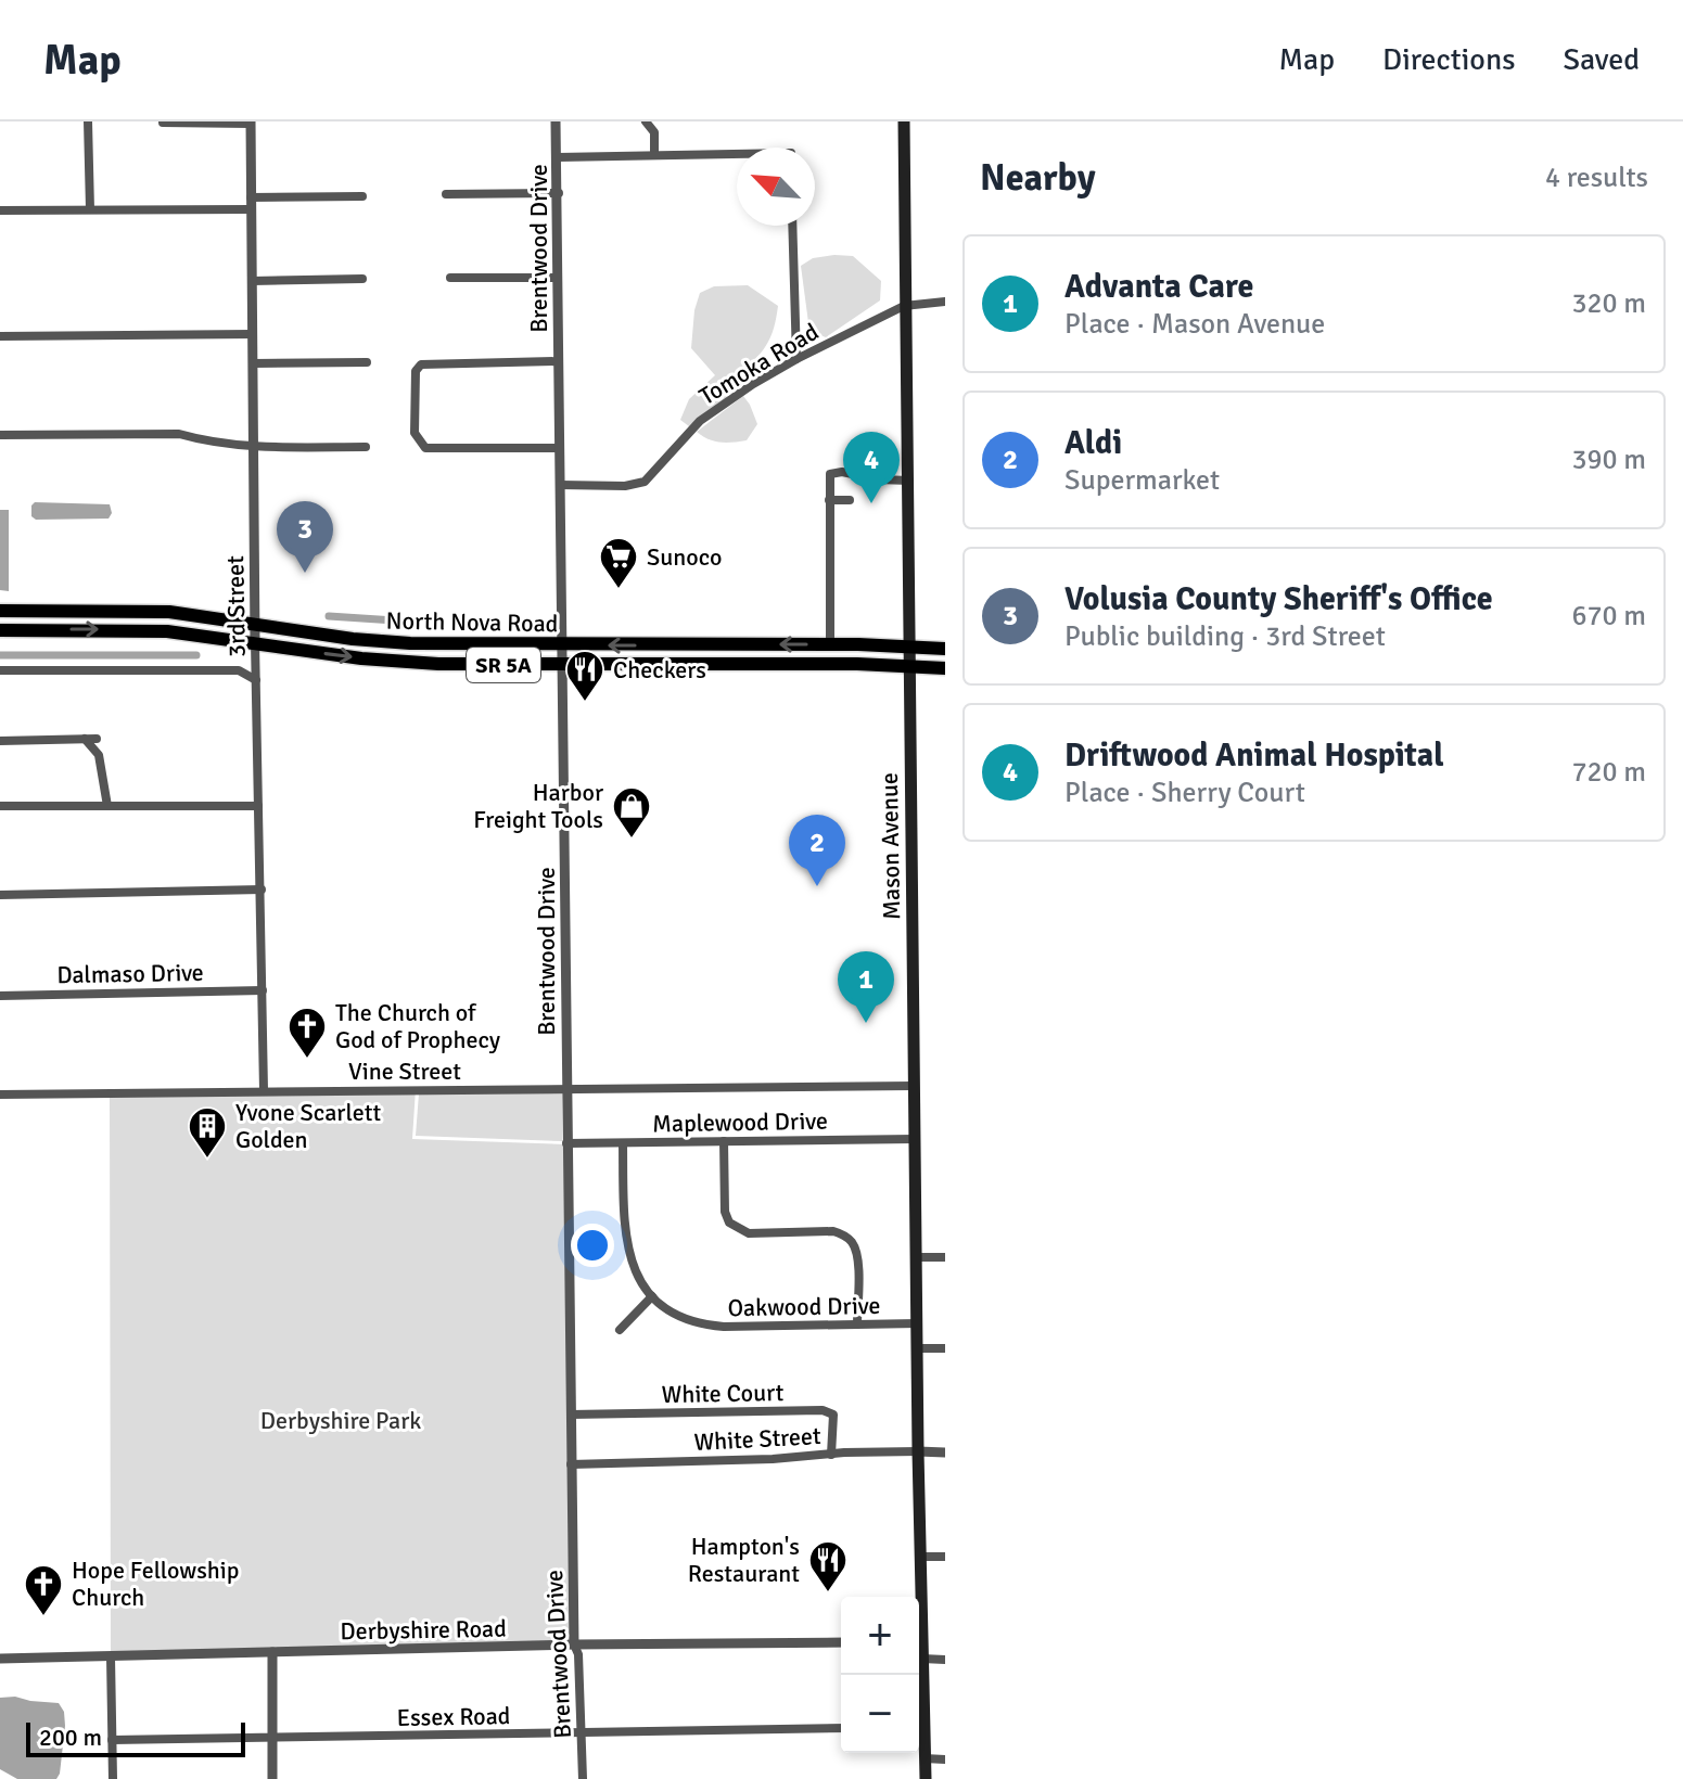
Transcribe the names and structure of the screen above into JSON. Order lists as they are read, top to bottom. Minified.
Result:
{"streets":{"main road":["North Nova Road","SR 5A","Mason Avenue"],"street":["Brentwood Drive","Tomoka Road","3rd Street","Dalmaso Drive","Vine Street","Maplewood Drive","Oakwood Drive","White Court","White Street","Derbyshire Road","Essex Road"]},"crossings":[["Brentwood Drive","Tomoka Road"],["Brentwood Drive","North Nova Road"],["Brentwood Drive","Vine Street"],["Brentwood Drive","Maplewood Drive"],["Brentwood Drive","White Court"],["Brentwood Drive","White Street"],["Brentwood Drive","Derbyshire Road"],["Brentwood Drive","Essex Road"],["Tomoka Road","Mason Avenue"],["3rd Street","North Nova Road"],["3rd Street","Dalmaso Drive"],["3rd Street","Vine Street"],["North Nova Road","Mason Avenue"],["Mason Avenue","Vine Street"],["Mason Avenue","Maplewood Drive"],["Mason Avenue","Oakwood Drive"],["Mason Avenue","White Street"],["Maplewood Drive","Oakwood Drive"],["White Court","White Street"]],"parks":["Derbyshire Park"],"places":{"supermarket":["Sunoco"],"restaurant":["Checkers","Hampton's Restaurant"],"shop":["Harbor Freight Tools"],"church":["The Church of God of Prophecy","Hope Fellowship Church"],"building":["Yvone Scarlett Golden"]},"scale_bar":"200 m","north":"top left","page":{"header":"Map","nav":["Map","Directions","Saved"],"heading":["Nearby","4 results"],"list":[{"mark":"1","name":"Advanta Care","note":"Place · Mason Avenue","value":"320 m"},{"mark":"2","name":"Aldi","note":"Supermarket","value":"390 m"},{"mark":"3","name":"Volusia County Sheriff's Office","note":"Public building · 3rd Street","value":"670 m"},{"mark":"4","name":"Driftwood Animal Hospital","note":"Place · Sherry Court","value":"720 m"}],"pins":["4","3","2","1"],"map_buttons":["+","−"],"scale":"200 m"}}
